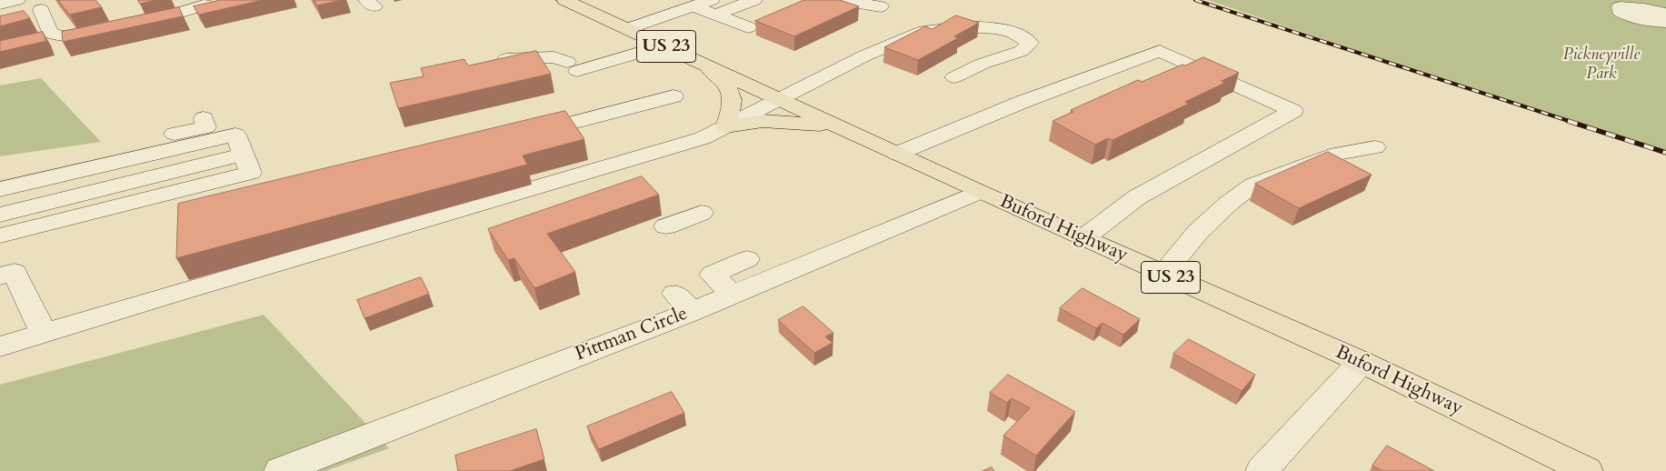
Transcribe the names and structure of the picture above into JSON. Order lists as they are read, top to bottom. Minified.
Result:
{"streets":{"main road":["US 23","Buford Highway"],"street":["Pittman Circle"]},"crossings":[["Buford Highway","Pittman Circle"]],"parks":["Pickneyville Park"]}
